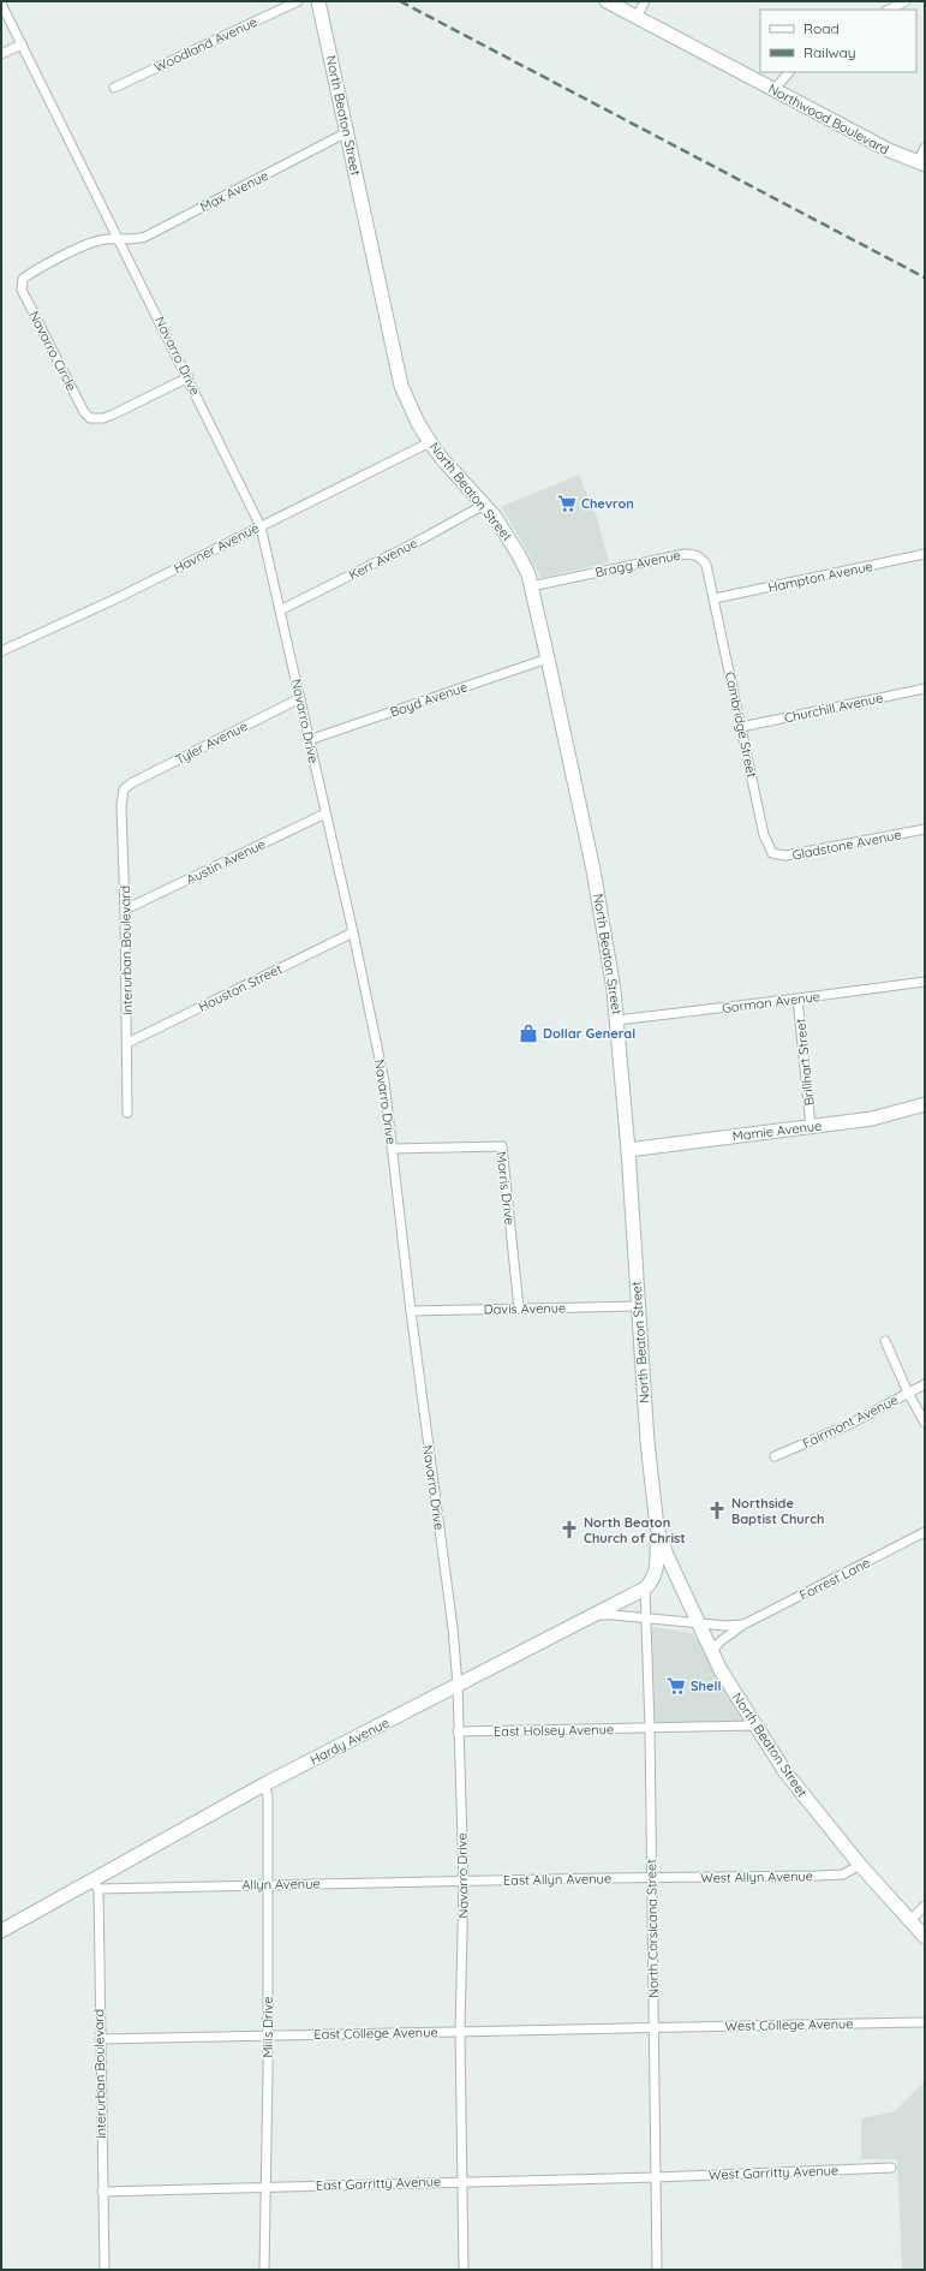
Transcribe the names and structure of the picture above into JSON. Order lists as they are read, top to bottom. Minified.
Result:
{"streets":{"main road":["North Beaton Street","Northwood Boulevard","Mamie Avenue","Hardy Avenue"],"street":["Woodland Avenue","Max Avenue","Navarro Circle","Navarro Drive","Havner Avenue","Kerr Avenue","Bragg Avenue","Hampton Avenue","Boyd Avenue","Churchill Avenue","Cambridge Street","Tyler Avenue","Gladstone Avenue","Austin Avenue","Interurban Boulevard","Houston Street","Gorman Avenue","Brillhart Street","Morris Drive","Davis Avenue","Fairmont Avenue","Forrest Lane","East Holsey Avenue","West Allyn Avenue","East Allyn Avenue","Allyn Avenue","North Corsicana Street","West College Avenue","Mills Drive","East College Avenue","West Garritty Avenue","East Garritty Avenue"]},"crossings":[["North Beaton Street","Max Avenue"],["North Beaton Street","Havner Avenue"],["North Beaton Street","Kerr Avenue"],["North Beaton Street","Bragg Avenue"],["North Beaton Street","Boyd Avenue"],["North Beaton Street","Gorman Avenue"],["North Beaton Street","Mamie Avenue"],["North Beaton Street","Davis Avenue"],["North Beaton Street","Forrest Lane"],["North Beaton Street","East Holsey Avenue"],["North Beaton Street","West Allyn Avenue"],["Max Avenue","Navarro Circle"],["Max Avenue","Navarro Drive"],["Navarro Circle","Navarro Drive"],["Navarro Drive","Havner Avenue"],["Navarro Drive","Kerr Avenue"],["Navarro Drive","Boyd Avenue"],["Navarro Drive","Tyler Avenue"],["Navarro Drive","Austin Avenue"],["Navarro Drive","Houston Street"],["Navarro Drive","Morris Drive"],["Navarro Drive","Davis Avenue"],["Navarro Drive","East Holsey Avenue"],["Navarro Drive","Hardy Avenue"],["Navarro Drive","East Allyn Avenue"],["Navarro Drive","Allyn Avenue"],["Navarro Drive","East College Avenue"],["Navarro Drive","East Garritty Avenue"],["Bragg Avenue","Hampton Avenue"],["Bragg Avenue","Cambridge Street"],["Hampton Avenue","Cambridge Street"],["Churchill Avenue","Cambridge Street"],["Cambridge Street","Gladstone Avenue"],["Tyler Avenue","Interurban Boulevard"],["Austin Avenue","Interurban Boulevard"],["Interurban Boulevard","Houston Street"],["Interurban Boulevard","Hardy Avenue"],["Interurban Boulevard","Allyn Avenue"],["Interurban Boulevard","East College Avenue"],["Interurban Boulevard","East Garritty Avenue"],["Gorman Avenue","Brillhart Street"],["Brillhart Street","Mamie Avenue"],["Morris Drive","Davis Avenue"],["Forrest Lane","Hardy Avenue"],["Forrest Lane","North Corsicana Street"],["East Holsey Avenue","North Corsicana Street"],["Hardy Avenue","Allyn Avenue"],["Hardy Avenue","North Corsicana Street"],["Hardy Avenue","Mills Drive"],["West Allyn Avenue","East Allyn Avenue"],["West Allyn Avenue","North Corsicana Street"],["East Allyn Avenue","Allyn Avenue"],["East Allyn Avenue","North Corsicana Street"],["Allyn Avenue","Mills Drive"],["North Corsicana Street","West College Avenue"],["North Corsicana Street","East College Avenue"],["North Corsicana Street","West Garritty Avenue"],["North Corsicana Street","East Garritty Avenue"],["West College Avenue","East College Avenue"],["Mills Drive","East College Avenue"],["Mills Drive","East Garritty Avenue"],["West Garritty Avenue","East Garritty Avenue"]],"places":{"supermarket":["Chevron","Shell"],"shop":["Dollar General"],"church":["Northside Baptist Church","North Beaton Church of Christ"]},"legend":["Road","Railway"]}
